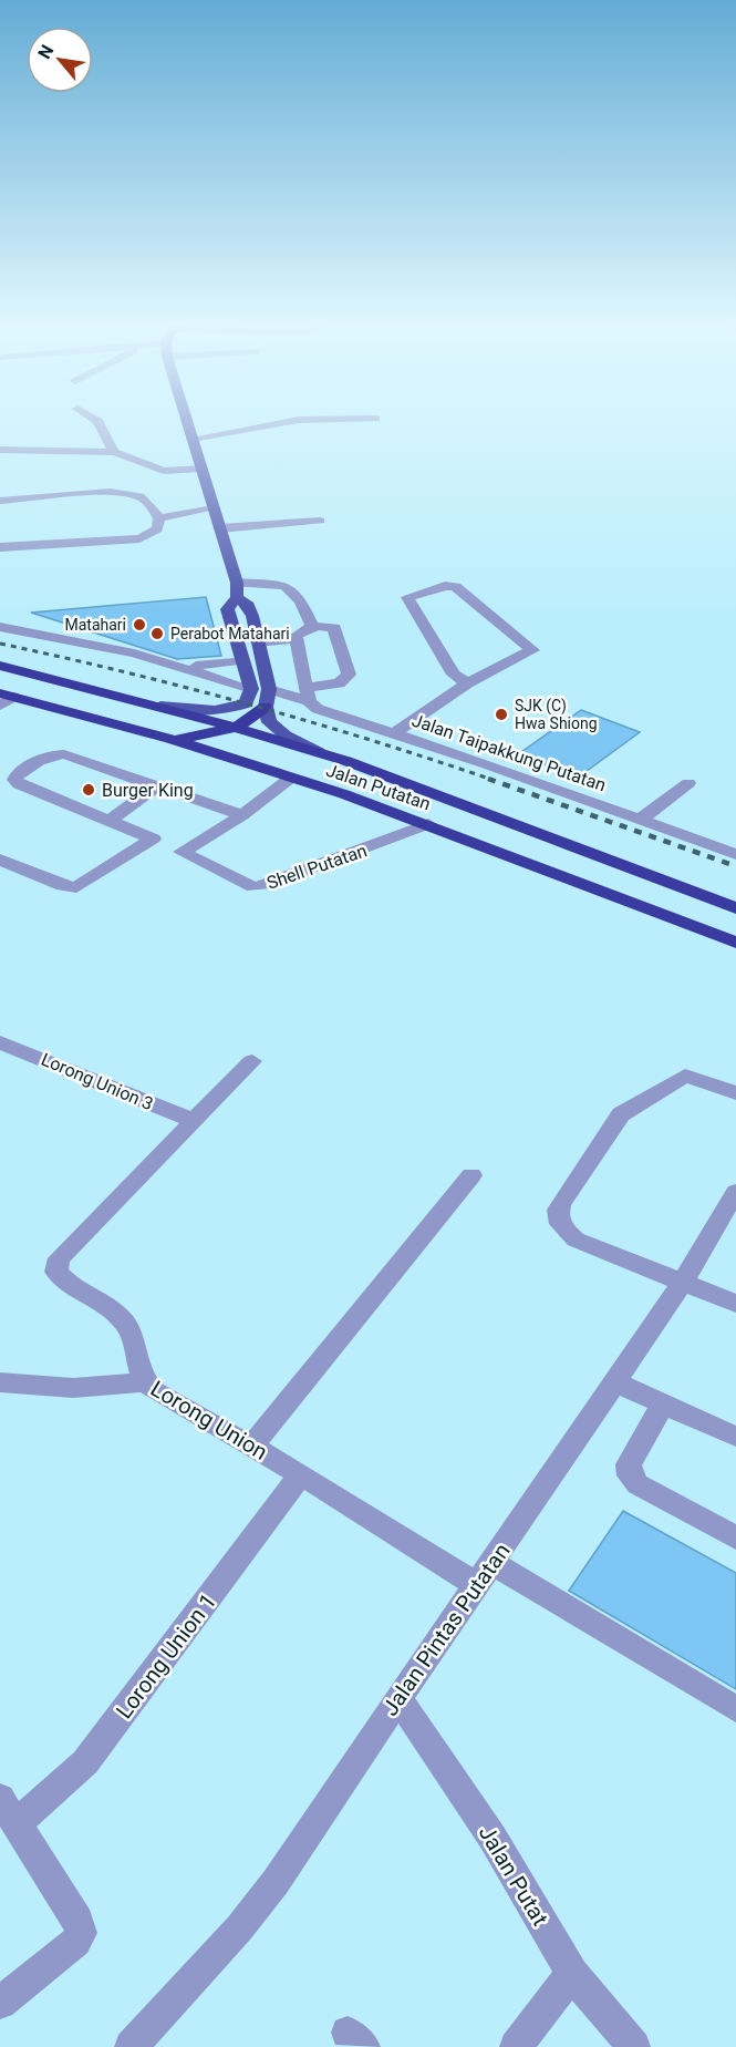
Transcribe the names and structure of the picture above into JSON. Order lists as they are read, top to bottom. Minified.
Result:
{"streets":{"highway":["Jalan Putatan"],"street":["Jalan Taipakkung Putatan","Shell Putatan","Lorong Union 3","Lorong Union","Jalan Pintas Putatan","Lorong Union 1","Jalan Putat"]},"crossings":[["Jalan Putatan","Shell Putatan"],["Lorong Union 3","Lorong Union"],["Lorong Union","Jalan Pintas Putatan"],["Lorong Union","Lorong Union 1"],["Jalan Pintas Putatan","Jalan Putat"]],"places":["Matahari","Perabot Matahari","SJK (C) Hwa Shiong","Burger King"],"north":"top left"}
